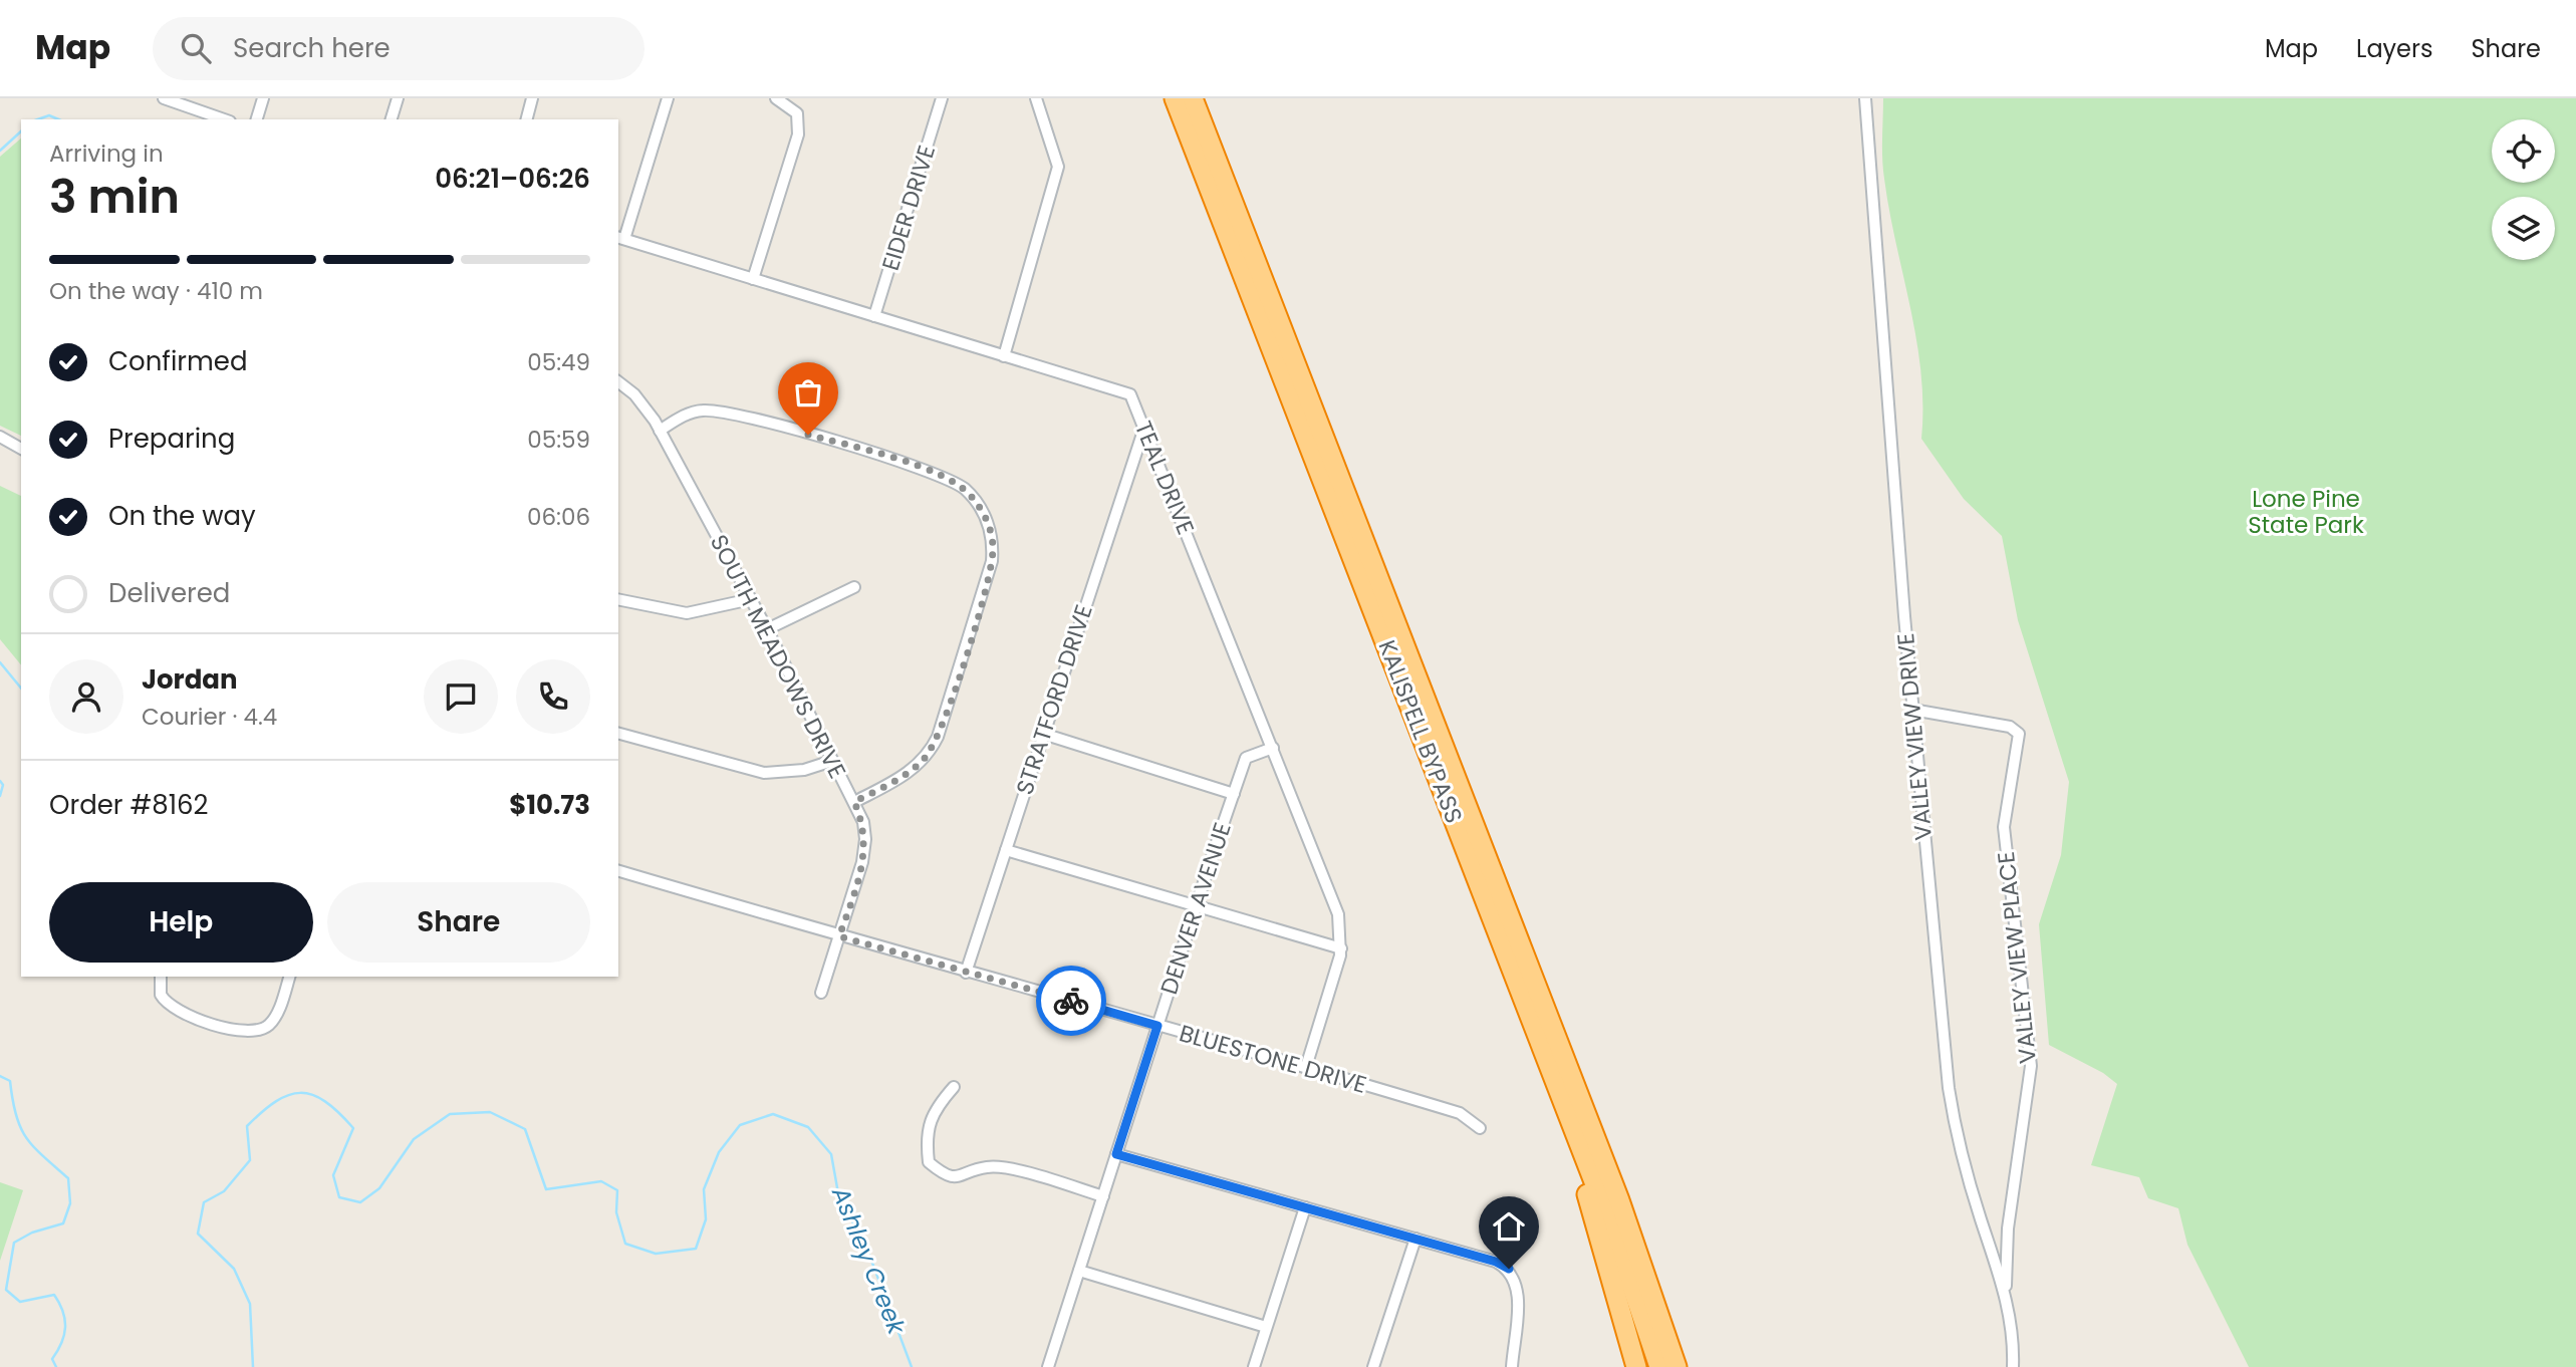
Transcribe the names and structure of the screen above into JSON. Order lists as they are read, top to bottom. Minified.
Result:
{"streets":{"highway":["KALISPELL BYPASS"],"street":["EIDER DRIVE","TEAL DRIVE","SOUTH MEADOWS DRIVE","STRATFORD DRIVE","VALLEY VIEW DRIVE","DENVER AVENUE","VALLEY VIEW PLACE","BLUESTONE DRIVE"]},"crossings":[["EIDER DRIVE","TEAL DRIVE"],["TEAL DRIVE","STRATFORD DRIVE"],["TEAL DRIVE","DENVER AVENUE"],["TEAL DRIVE","BLUESTONE DRIVE"],["SOUTH MEADOWS DRIVE","BLUESTONE DRIVE"],["STRATFORD DRIVE","BLUESTONE DRIVE"],["VALLEY VIEW DRIVE","VALLEY VIEW PLACE"],["DENVER AVENUE","BLUESTONE DRIVE"]],"water":["Ashley Creek"],"parks":["Lone Pine State Park"],"page":{"header":"Map","search":"Search here","nav":["Map","Layers","Share"],"heading":["3 min","Arriving in","06:21–06:26"],"panel":["Jordan","Courier · 4.4","Order #8162","$10.73"],"bar":"On the way · 410 m","list":[["Confirmed","05:49"],["Preparing","05:59"],["On the way","06:06"],"Delivered"],"buttons":["Help","Share"]}}
